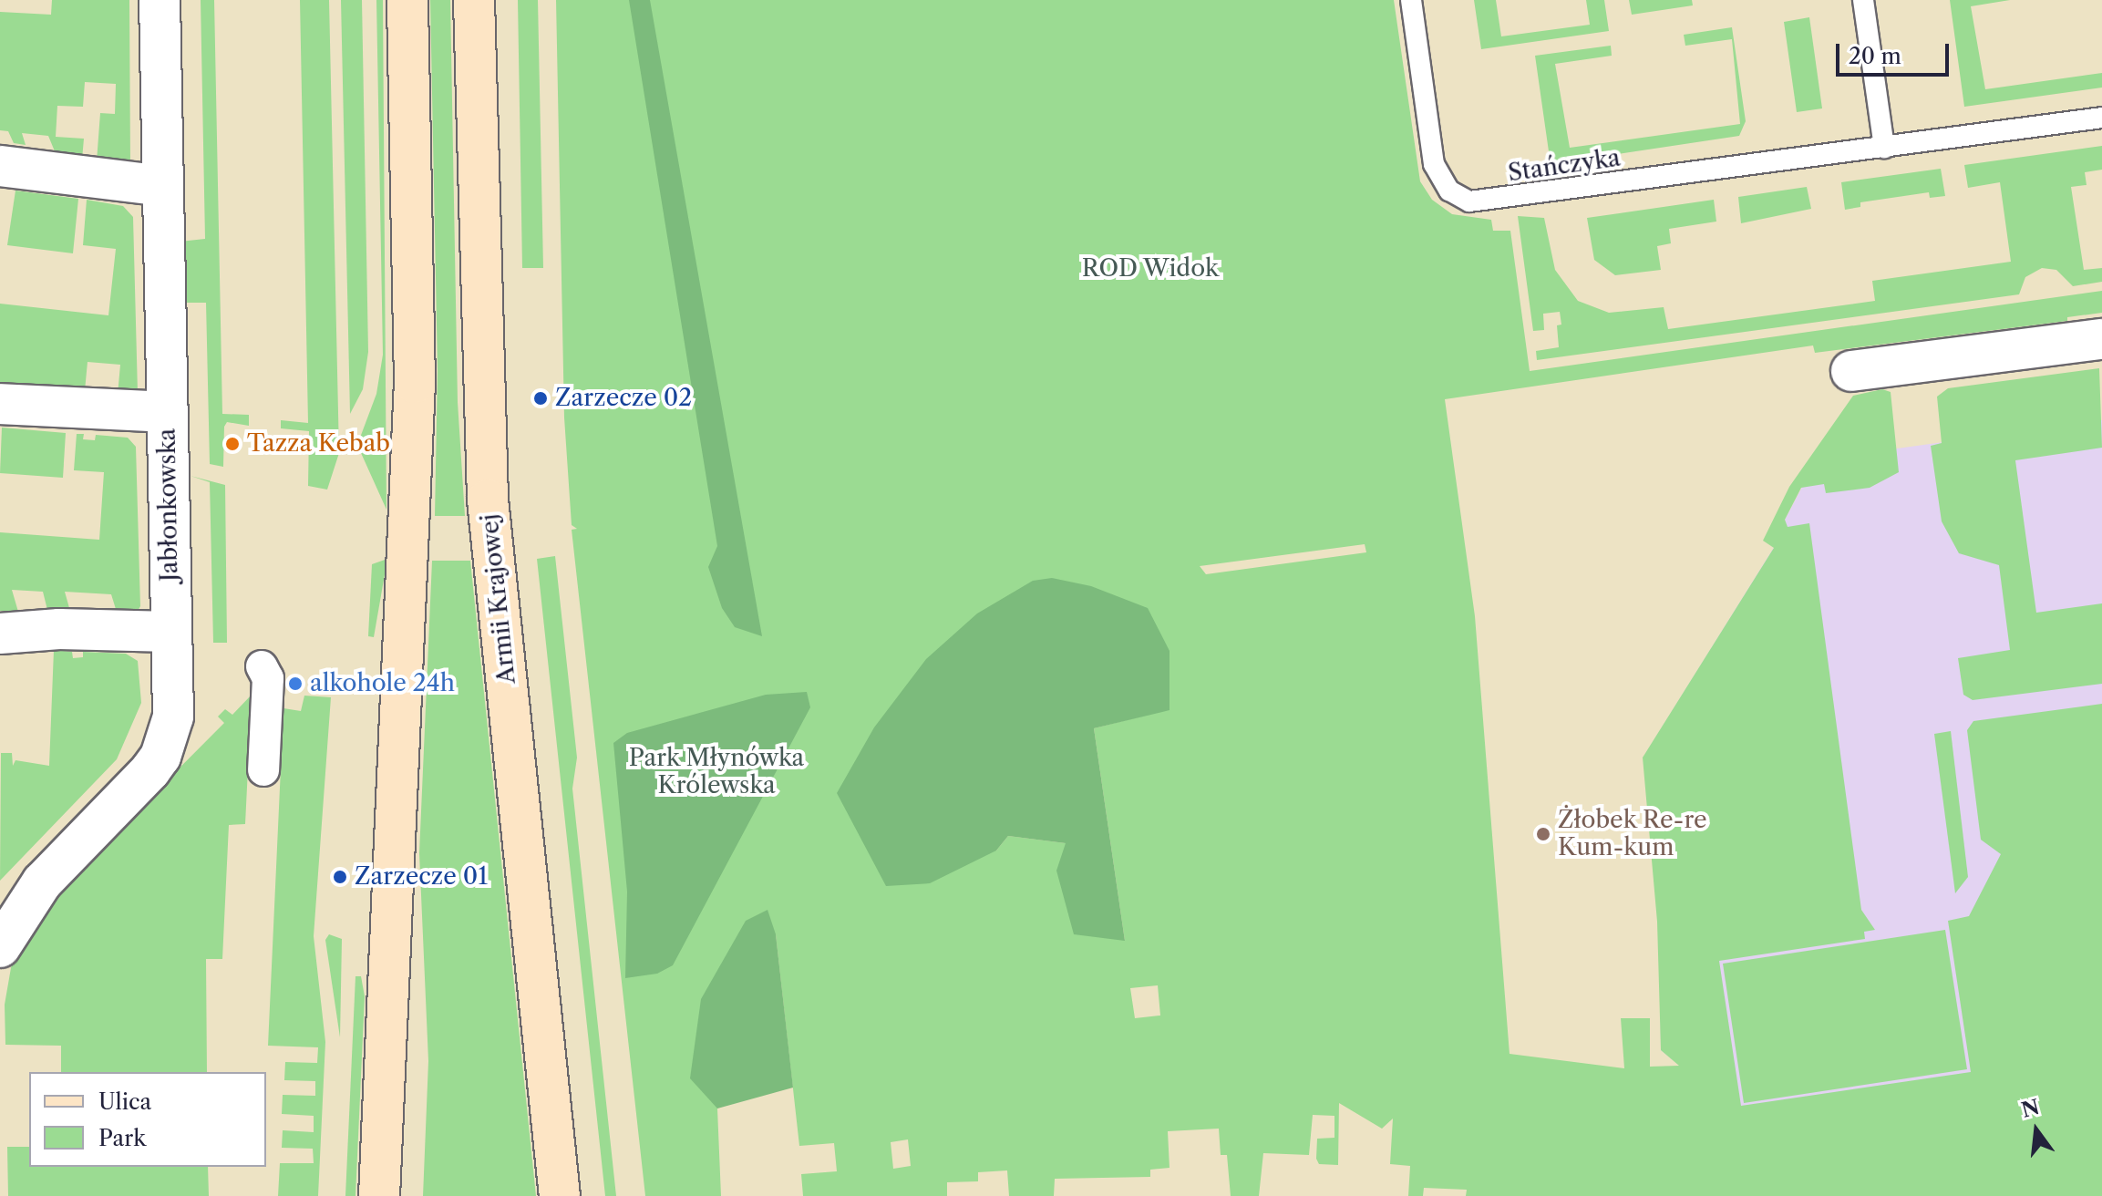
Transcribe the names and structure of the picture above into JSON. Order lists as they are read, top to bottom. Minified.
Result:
{"streets":{"main road":["Armii Krajowej"],"street":["Jabłonkowska"],"lane":["Stańczyka"]},"parks":["ROD Widok","Park Młynówka Królewska"],"places":["Zarzecze 02","Tazza Kebab","alkohole 24h","Żłobek Re-re Kum-kum","Zarzecze 01"],"legend":["Ulica","Park"],"scale_bar":"20 m","north":"top"}
